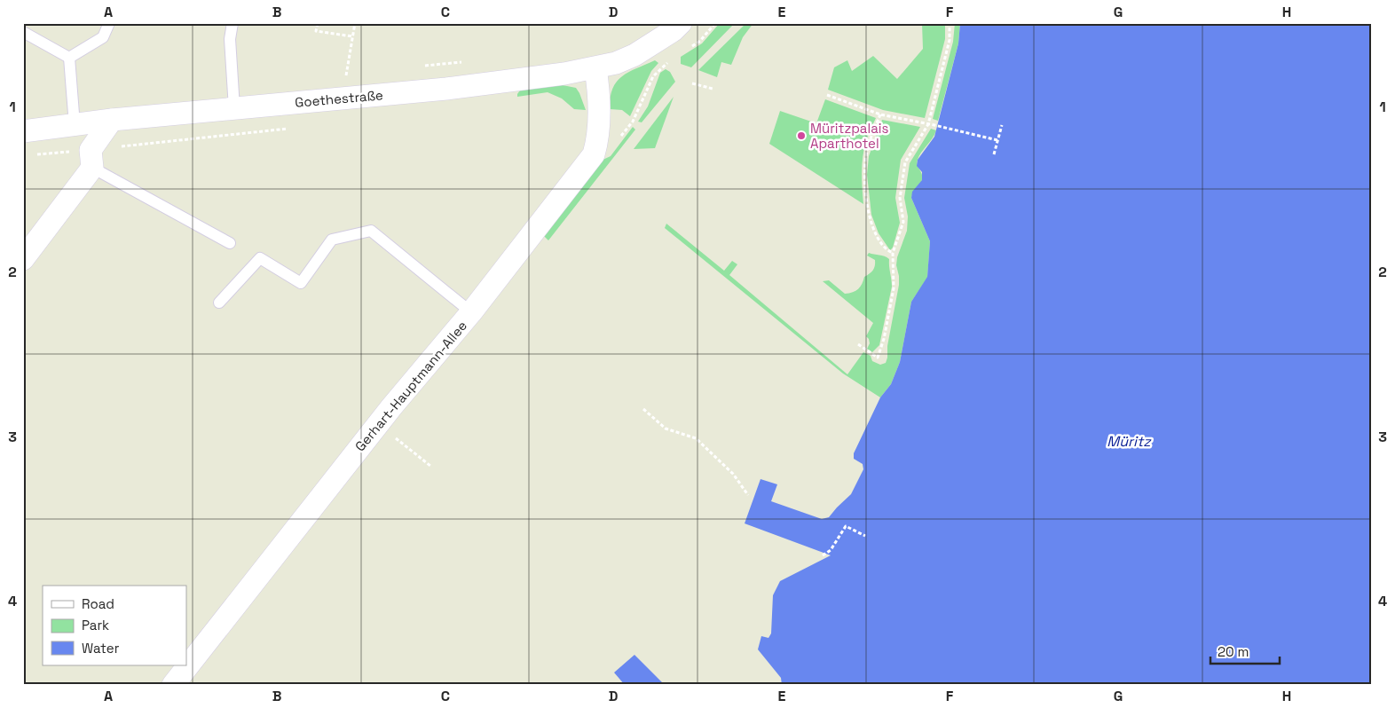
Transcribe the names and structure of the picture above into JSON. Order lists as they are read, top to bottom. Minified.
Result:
{"streets":{"street":["Goethestraße","Gerhart-Hauptmann-Allee"]},"crossings":[["Goethestraße","Gerhart-Hauptmann-Allee"]],"water":["Müritz"],"places":["Müritzpalais Aparthotel"],"legend":["Road","Park","Water"],"scale_bar":"20 m","grid":{"columns":["A","B","C","D","E","F","G","H"],"rows":["1","2","3","4"]}}
